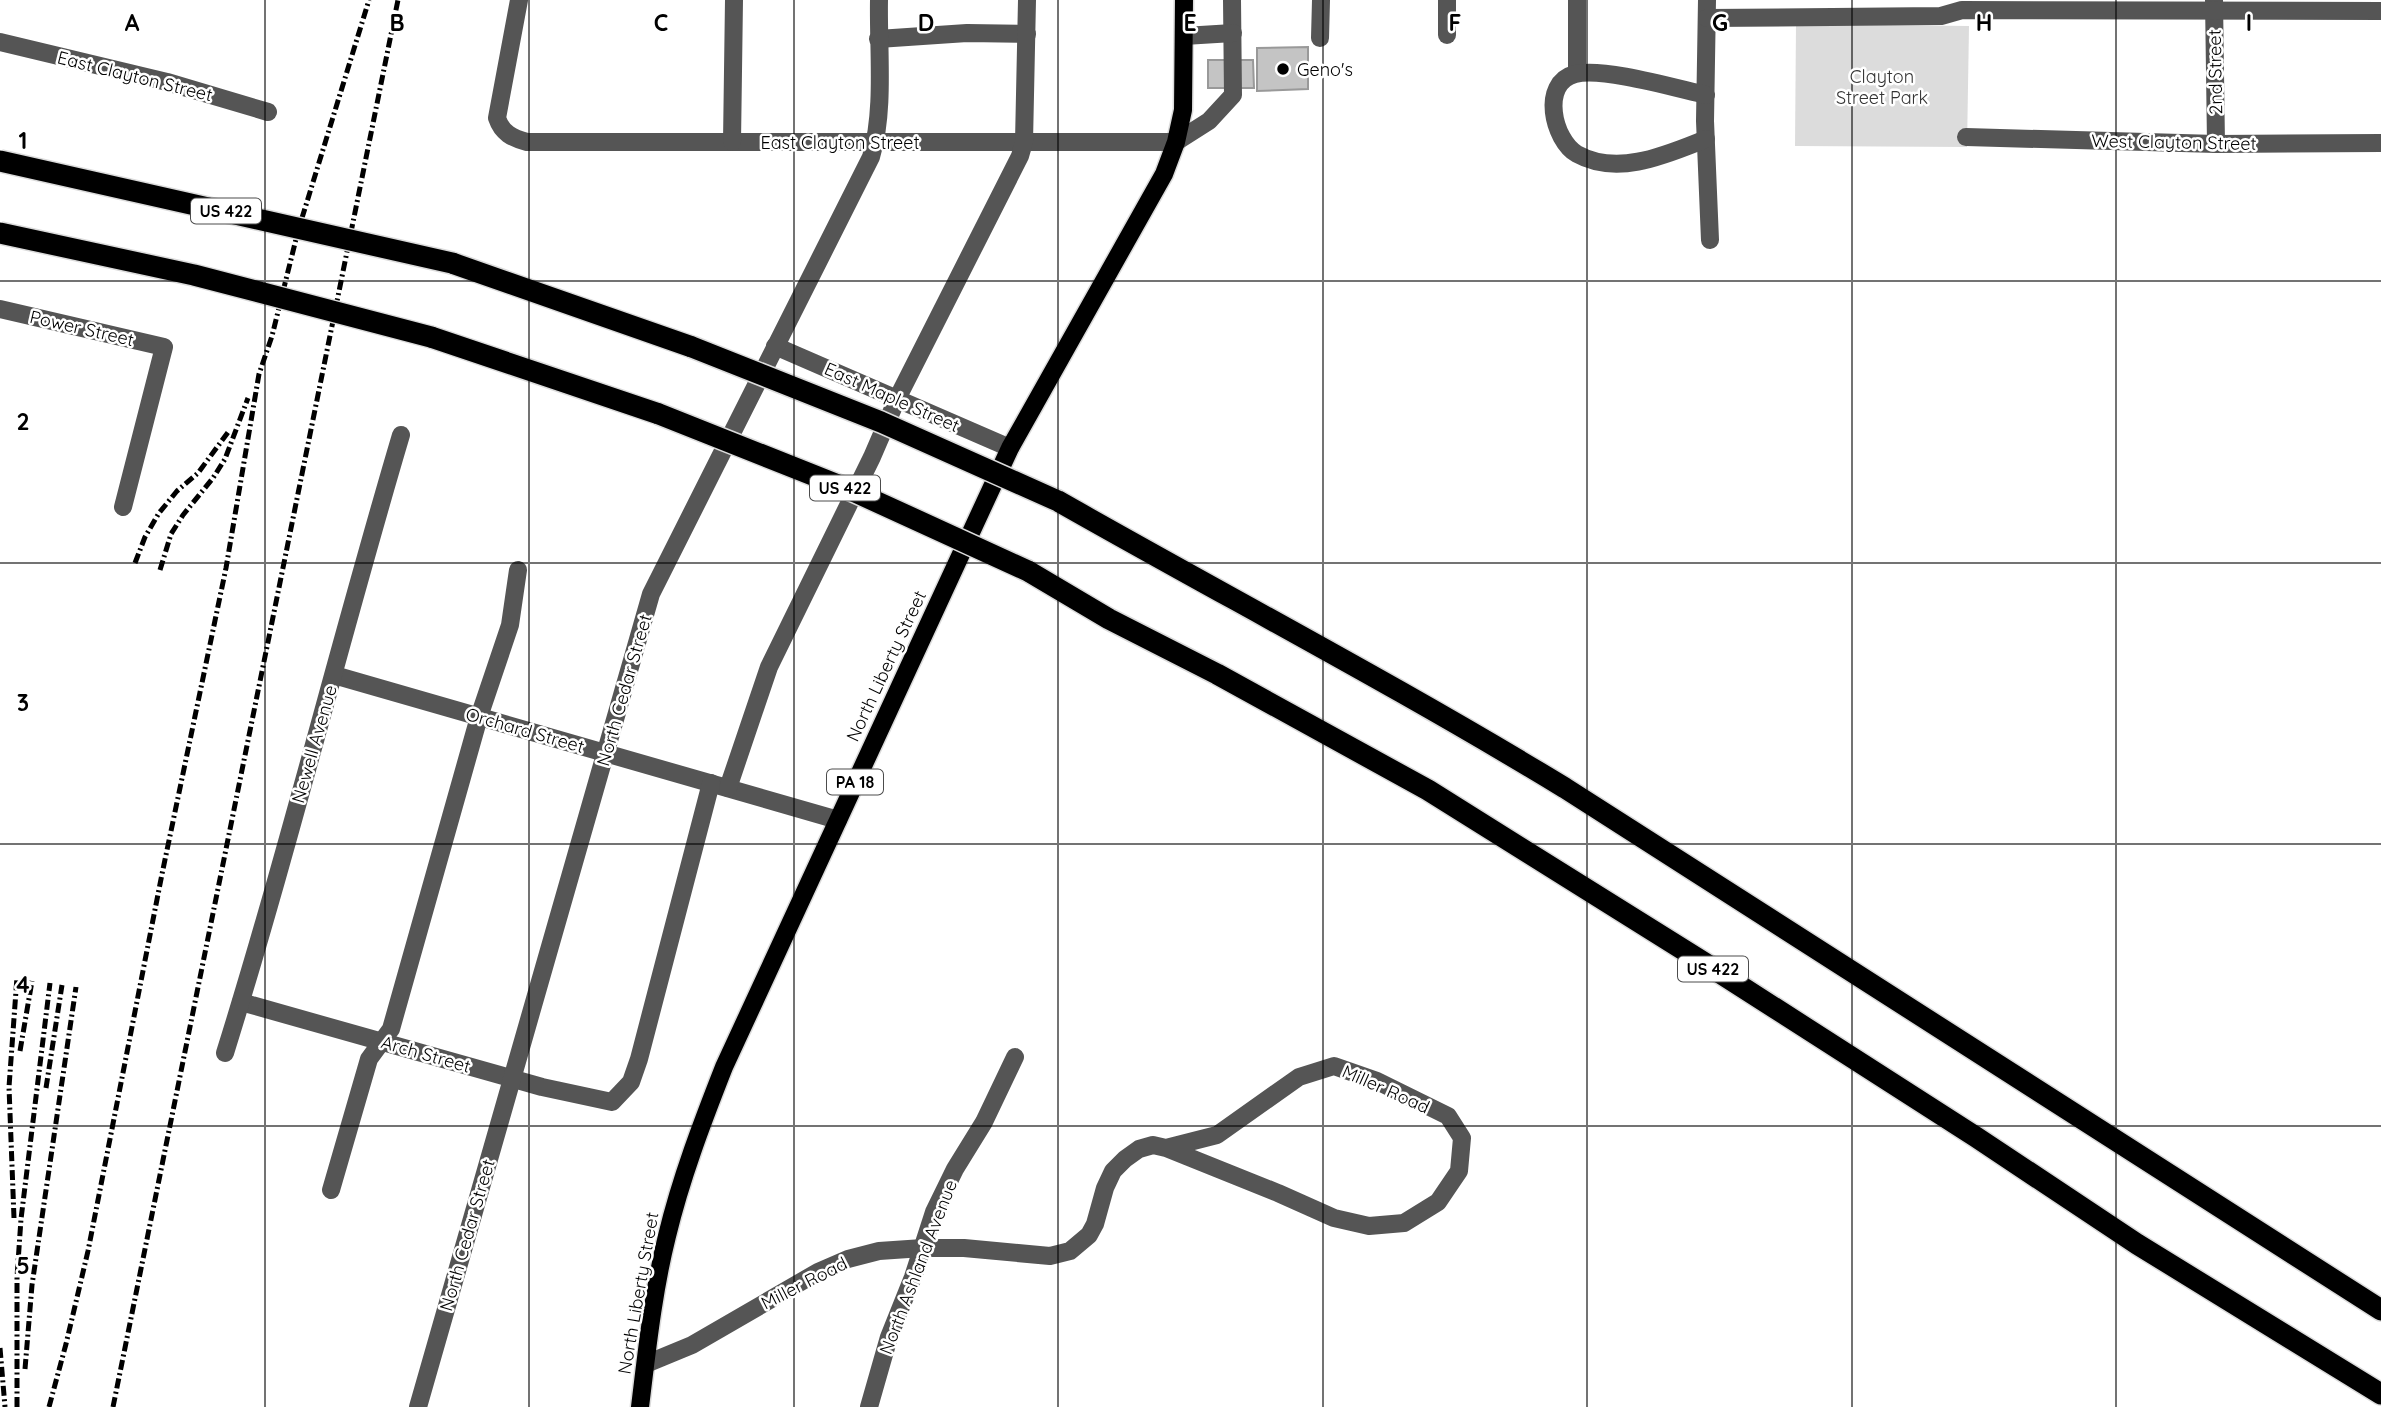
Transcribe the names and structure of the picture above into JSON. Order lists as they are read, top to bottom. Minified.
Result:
{"streets":{"highway":["US 422"],"main road":["North Liberty Street","PA 18"],"street":["2nd Street","East Clayton Street","West Clayton Street","Power Street","East Maple Street","North Cedar Street","Orchard Street","Newell Avenue","Arch Street","Miller Road","North Ashland Avenue"]},"crossings":[["2nd Street","West Clayton Street"],["East Clayton Street","North Liberty Street"],["East Clayton Street","North Cedar Street"],["East Maple Street","North Liberty Street"],["East Maple Street","North Cedar Street"],["North Liberty Street","Orchard Street"],["North Liberty Street","Miller Road"],["North Cedar Street","Orchard Street"],["North Cedar Street","Arch Street"],["Orchard Street","Newell Avenue"],["Orchard Street","Arch Street"],["Newell Avenue","Arch Street"],["Miller Road","North Ashland Avenue"]],"parks":["Clayton Street Park"],"places":["Geno's"],"grid":{"columns":["A","B","C","D","E","F","G","H","I"],"rows":["1","2","3","4","5"]}}
